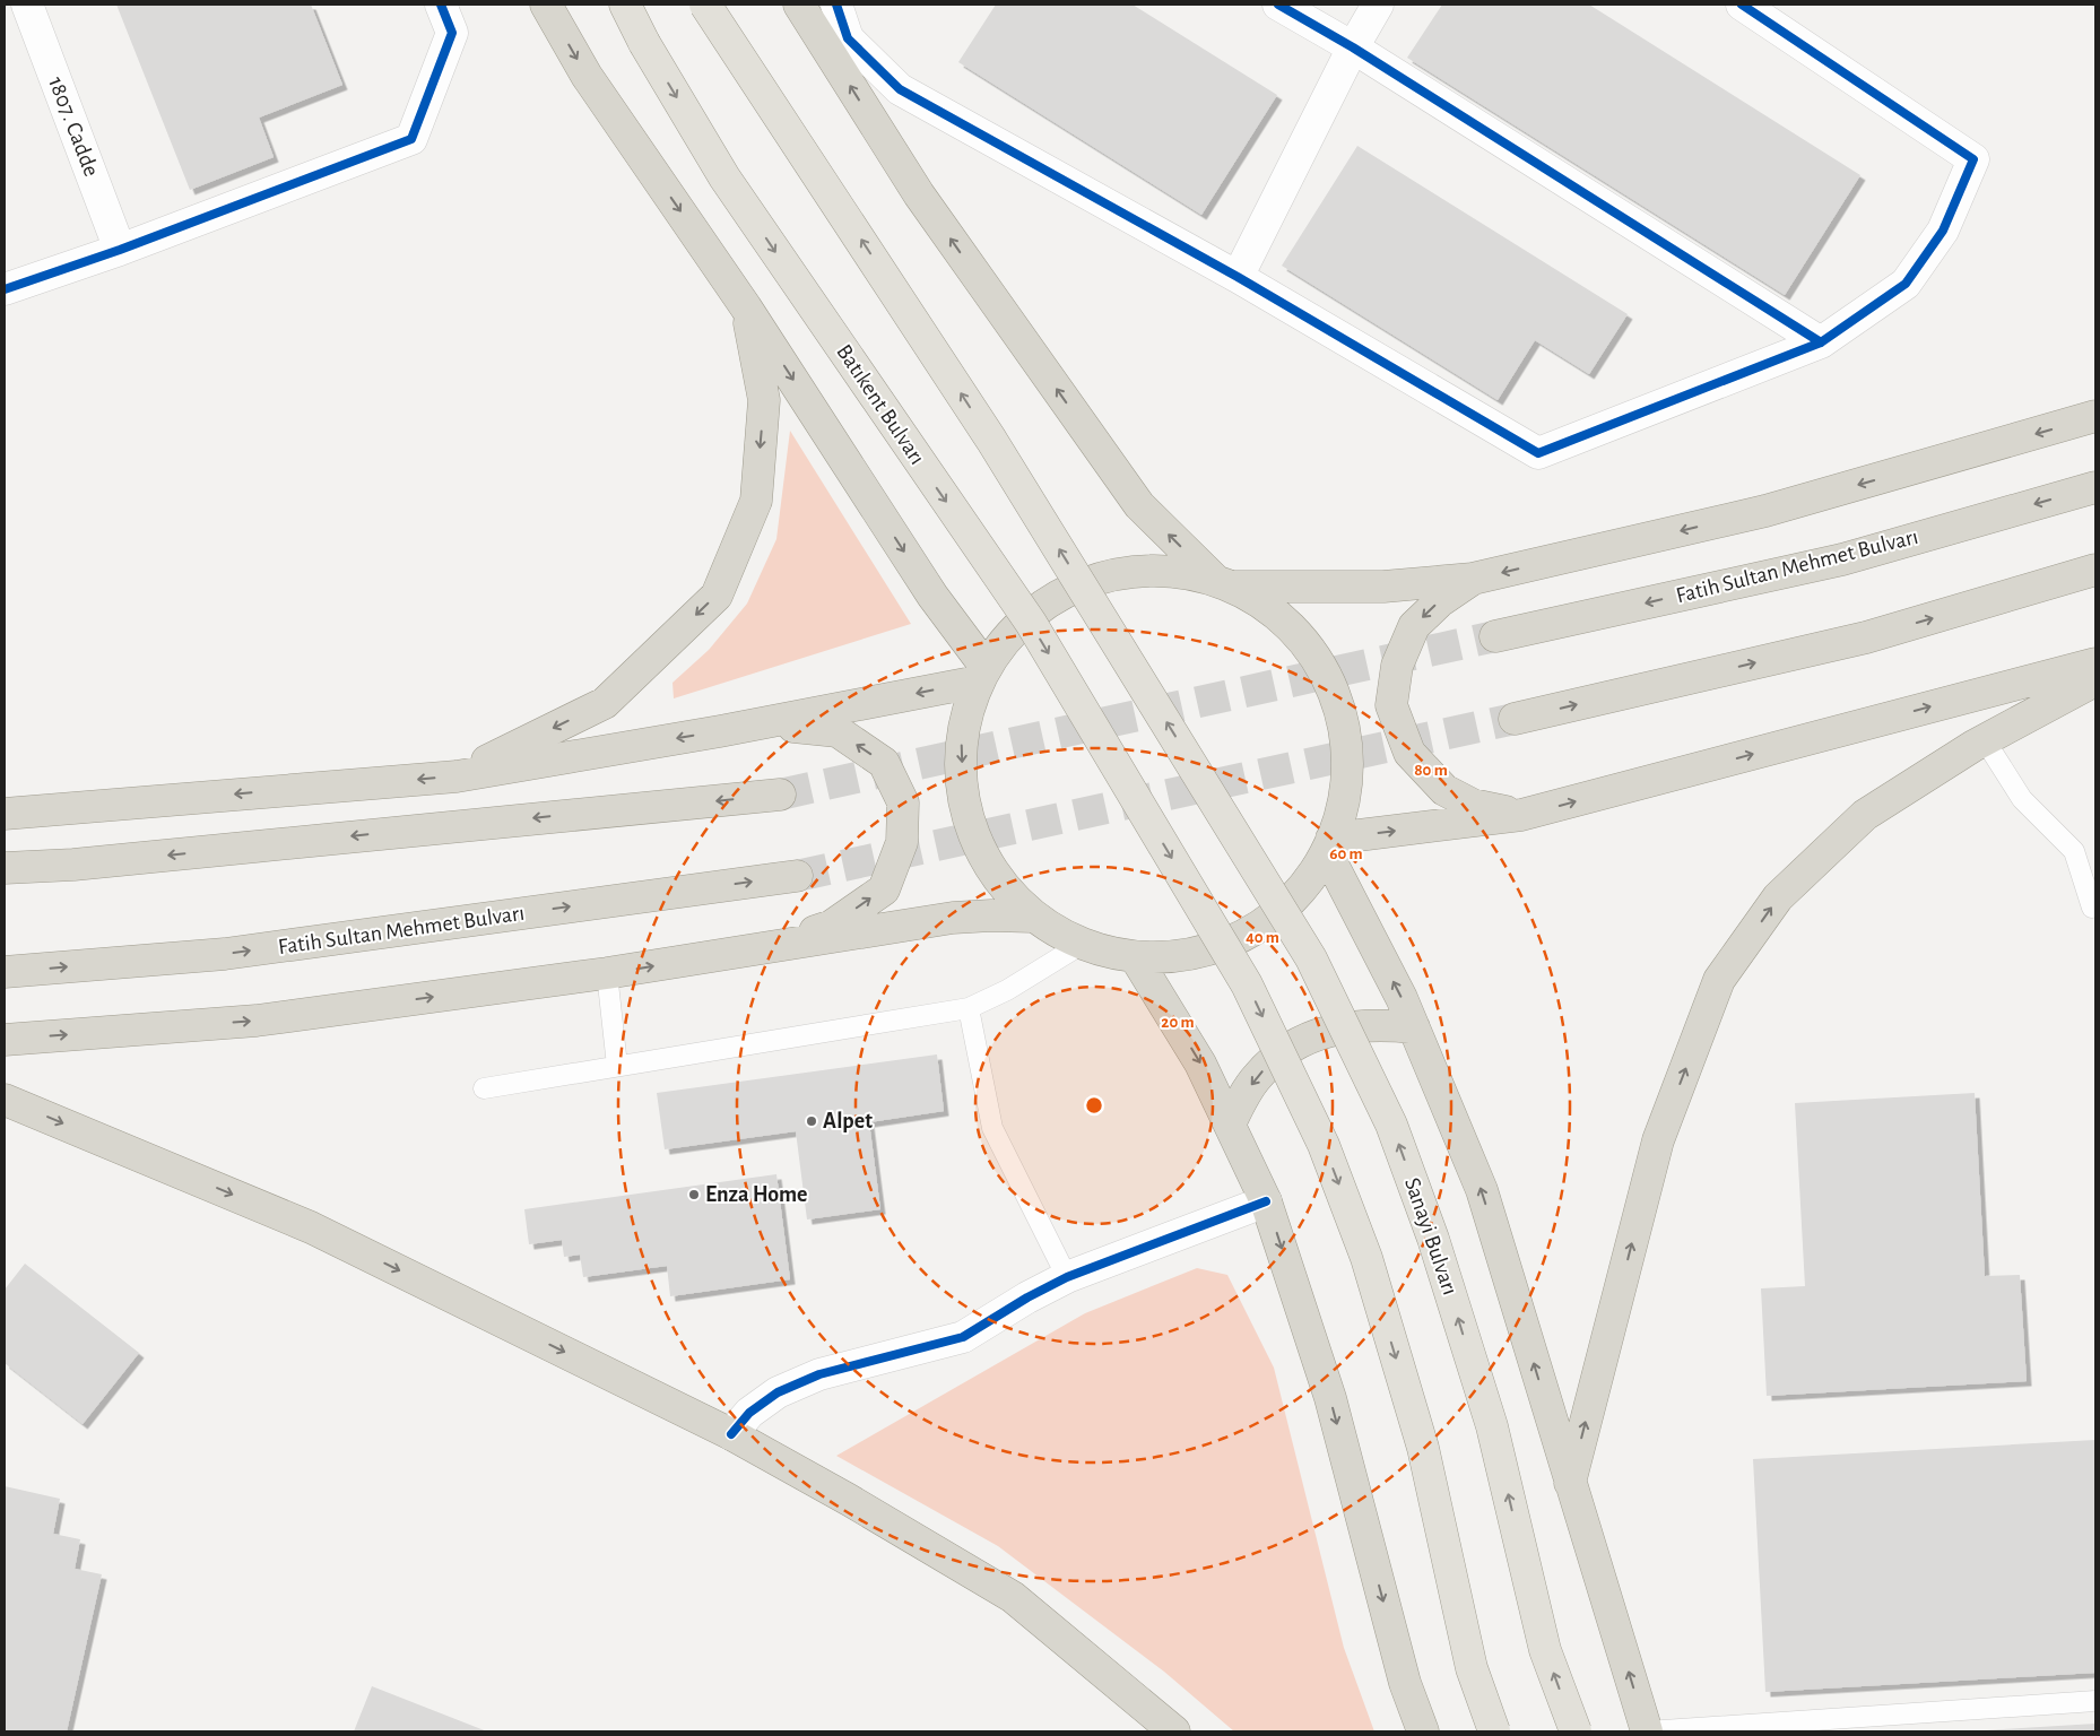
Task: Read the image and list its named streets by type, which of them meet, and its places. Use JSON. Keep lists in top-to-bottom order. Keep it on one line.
{"streets":{"highway":["Fatih Sultan Mehmet Bulvarı"],"main road":["Batıkent Bulvarı","Sanayi Bulvarı"],"street":["1807. Cadde"]},"one_way":["Batıkent Bulvarı","Sanayi Bulvarı"],"places":["Alpet","Enza Home"],"rings":["80 m","60 m","40 m","20 m"]}
